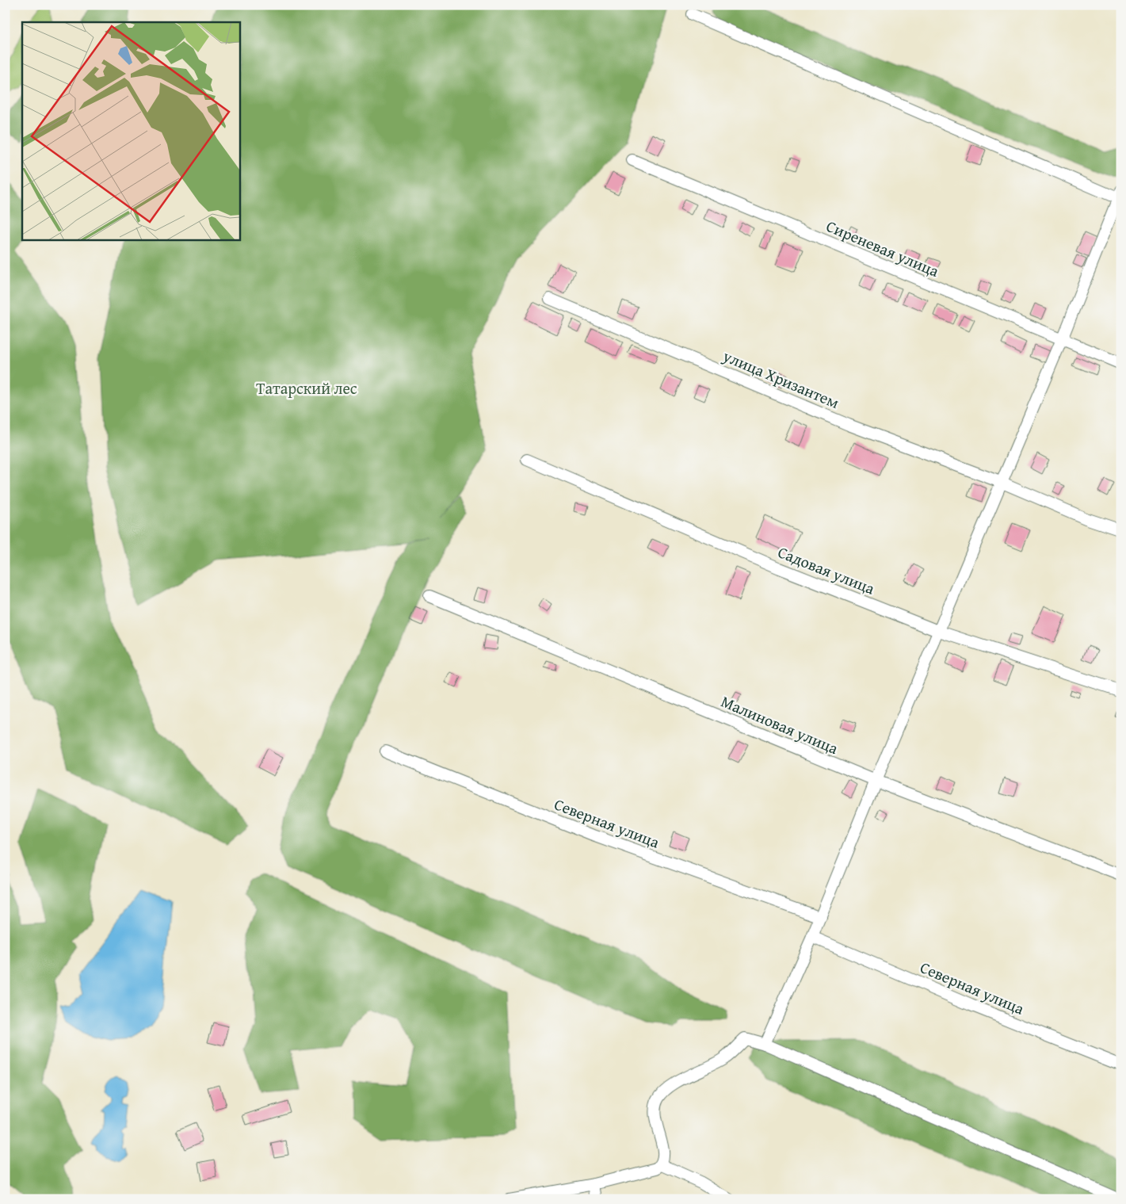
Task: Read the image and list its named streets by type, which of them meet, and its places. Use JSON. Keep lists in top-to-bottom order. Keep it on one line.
{"streets":{"street":["Сиреневая улица","улица Хризантем","Садовая улица","Малиновая улица","Северная улица"]},"parks":["Татарский лес"]}
